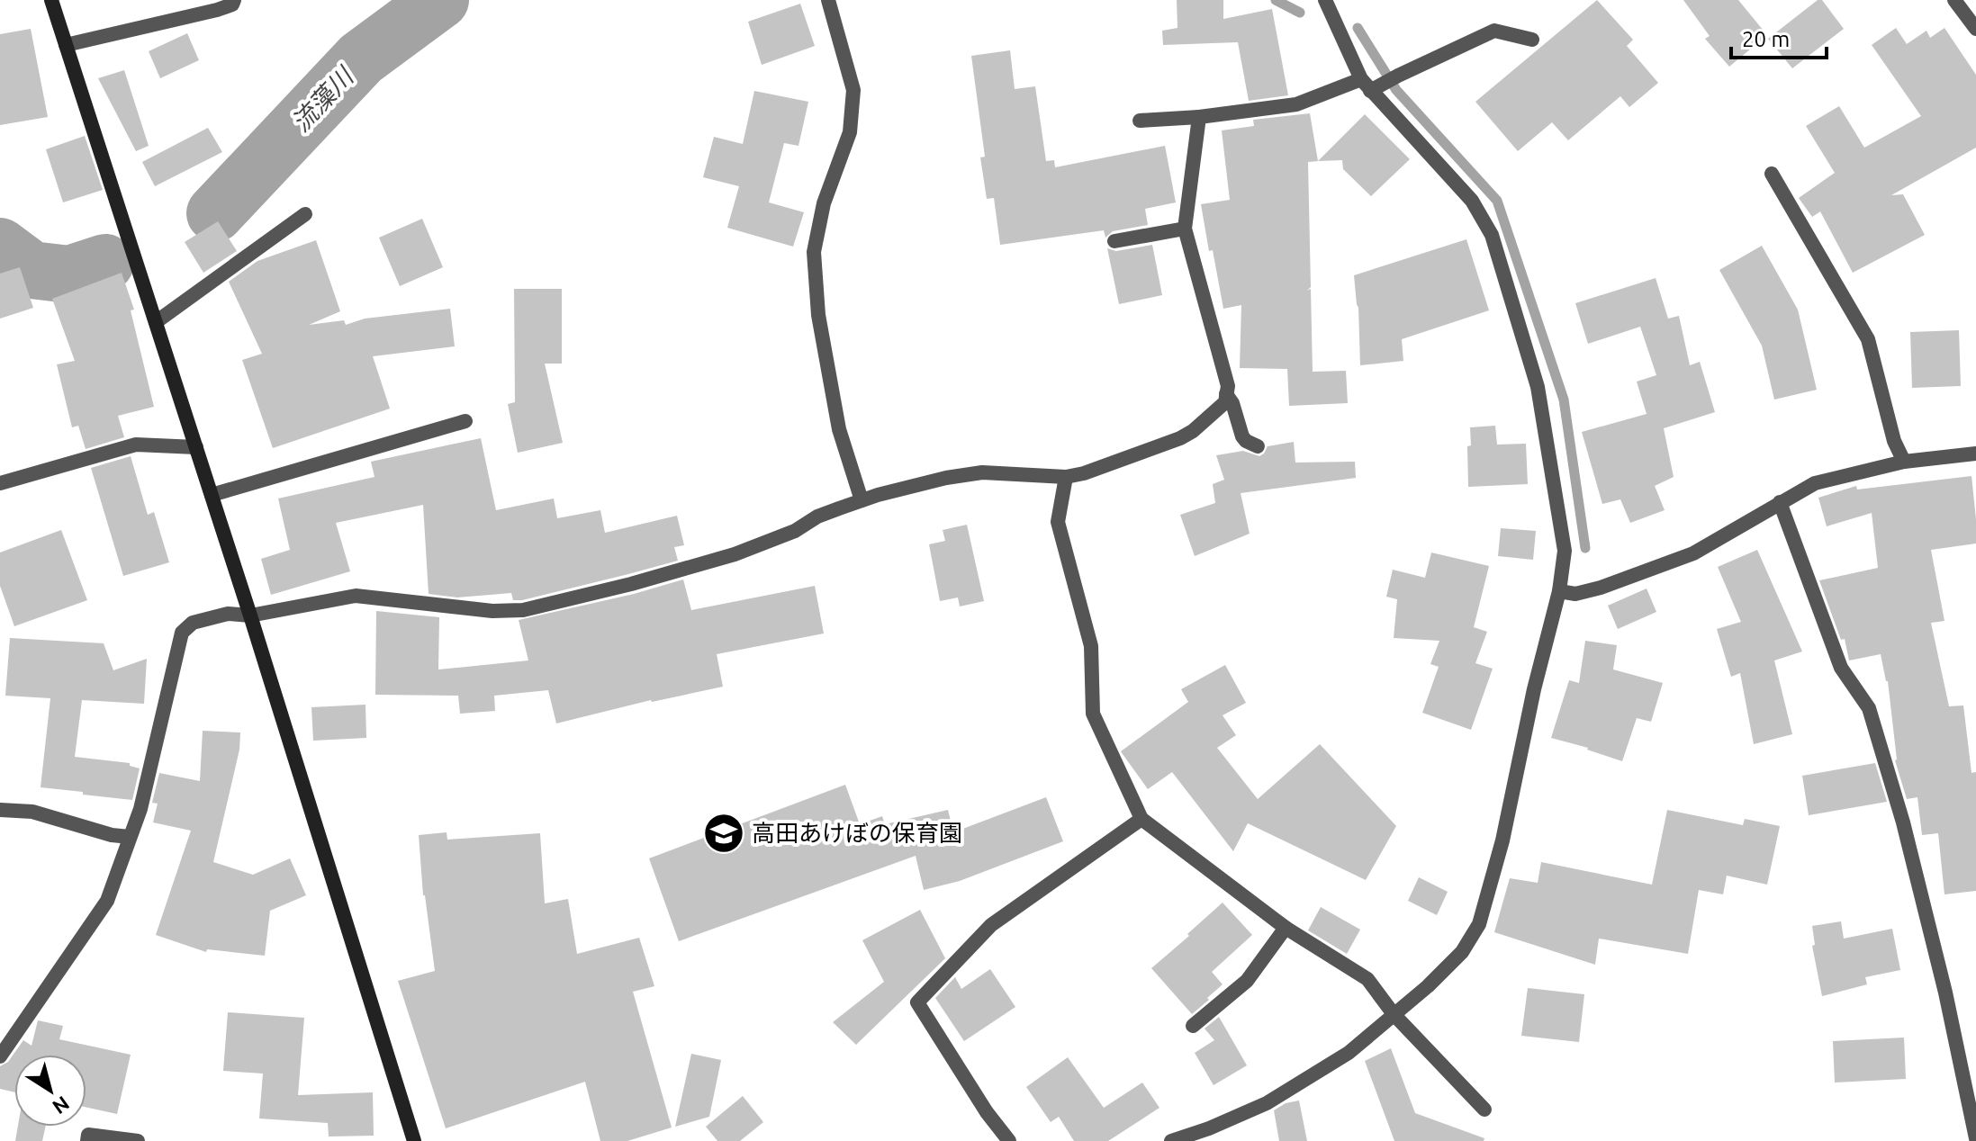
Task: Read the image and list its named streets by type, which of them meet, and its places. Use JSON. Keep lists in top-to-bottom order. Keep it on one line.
{"water":["流藻川"],"places":{"school or university":["高田あけぼの保育園"]},"scale_bar":"20 m","north":"bottom right"}
